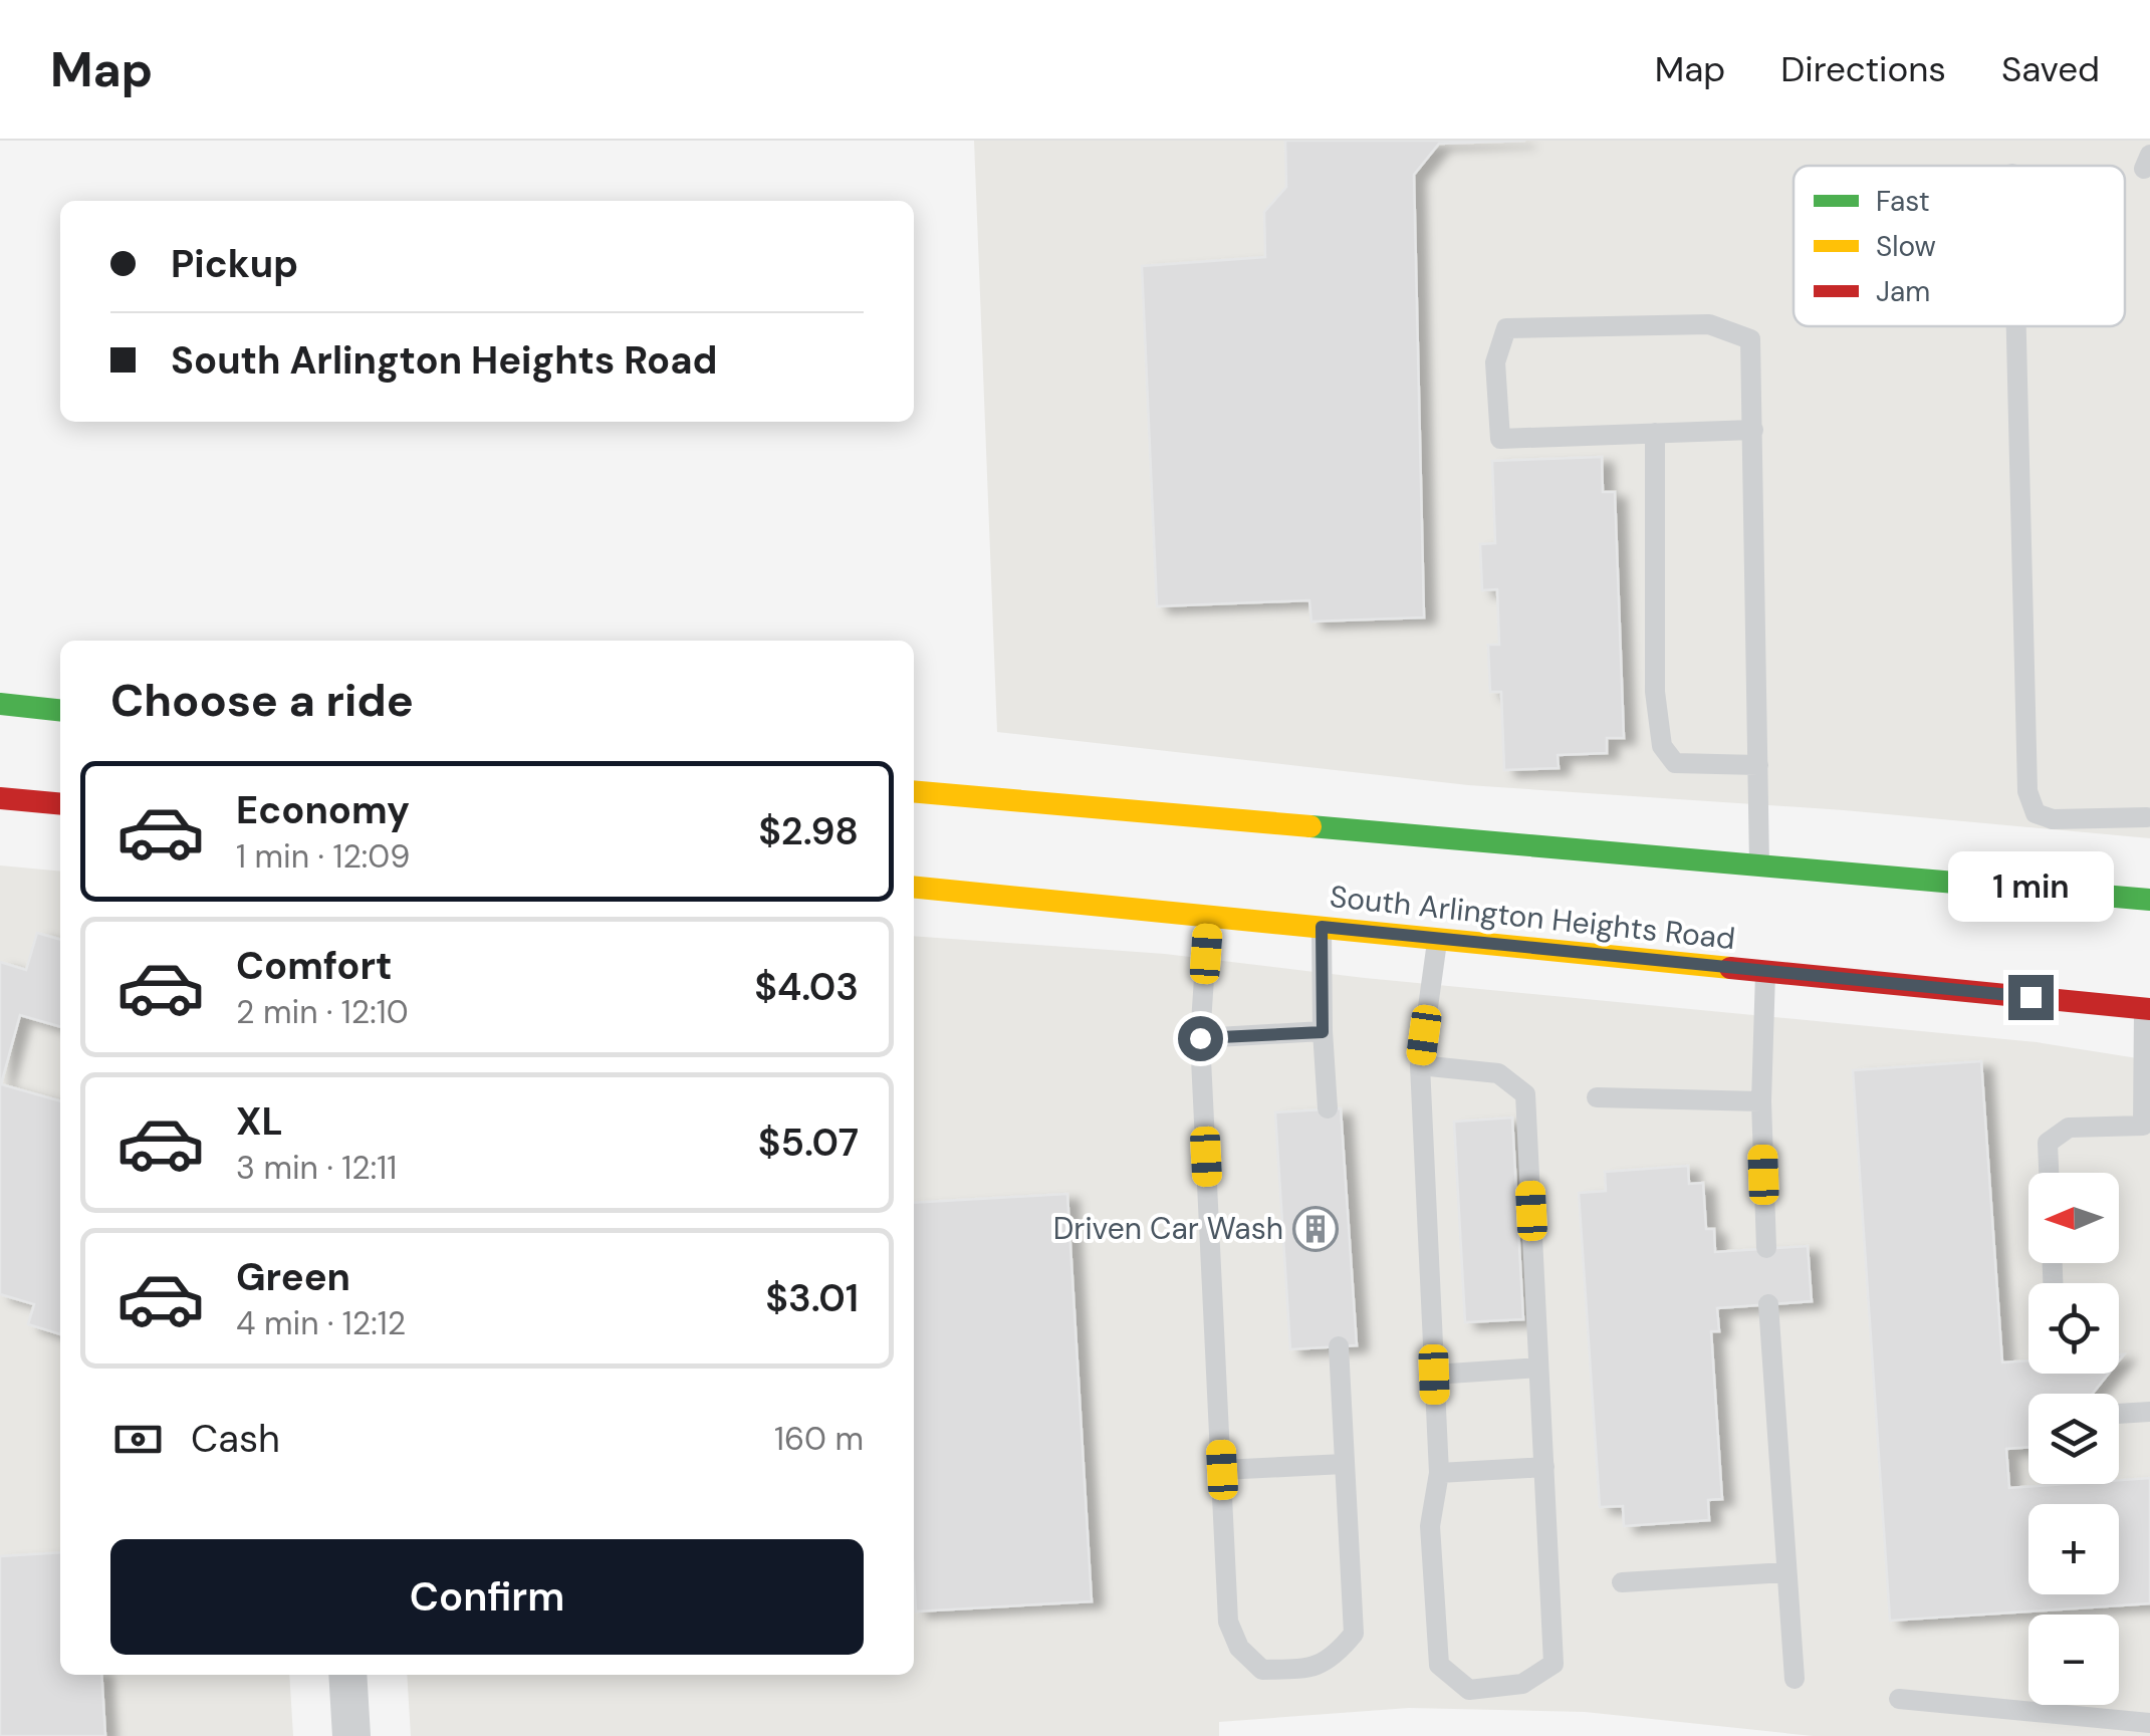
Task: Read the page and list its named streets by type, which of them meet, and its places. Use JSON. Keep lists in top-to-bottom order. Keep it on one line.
{"streets":{"main road":["South Arlington Heights Road"]},"places":{"building":["Driven Car Wash"]},"legend":["Fast","Slow","Jam"],"north":"left","page":{"header":"Map","nav":["Map","Directions","Saved"],"banner":["Pickup","South Arlington Heights Road"],"heading":"Choose a ride","list":[{"name":"Economy","note":"1 min · 12:09","value":"$2.98"},{"name":"Comfort","note":"2 min · 12:10","value":"$4.03"},{"name":"XL","note":"3 min · 12:11","value":"$5.07"},{"name":"Green","note":"4 min · 12:12","value":"$3.01"}],"bubble":"1 min","map_buttons":["+","−"],"pay":["Cash","160 m"],"buttons":"Confirm"}}
